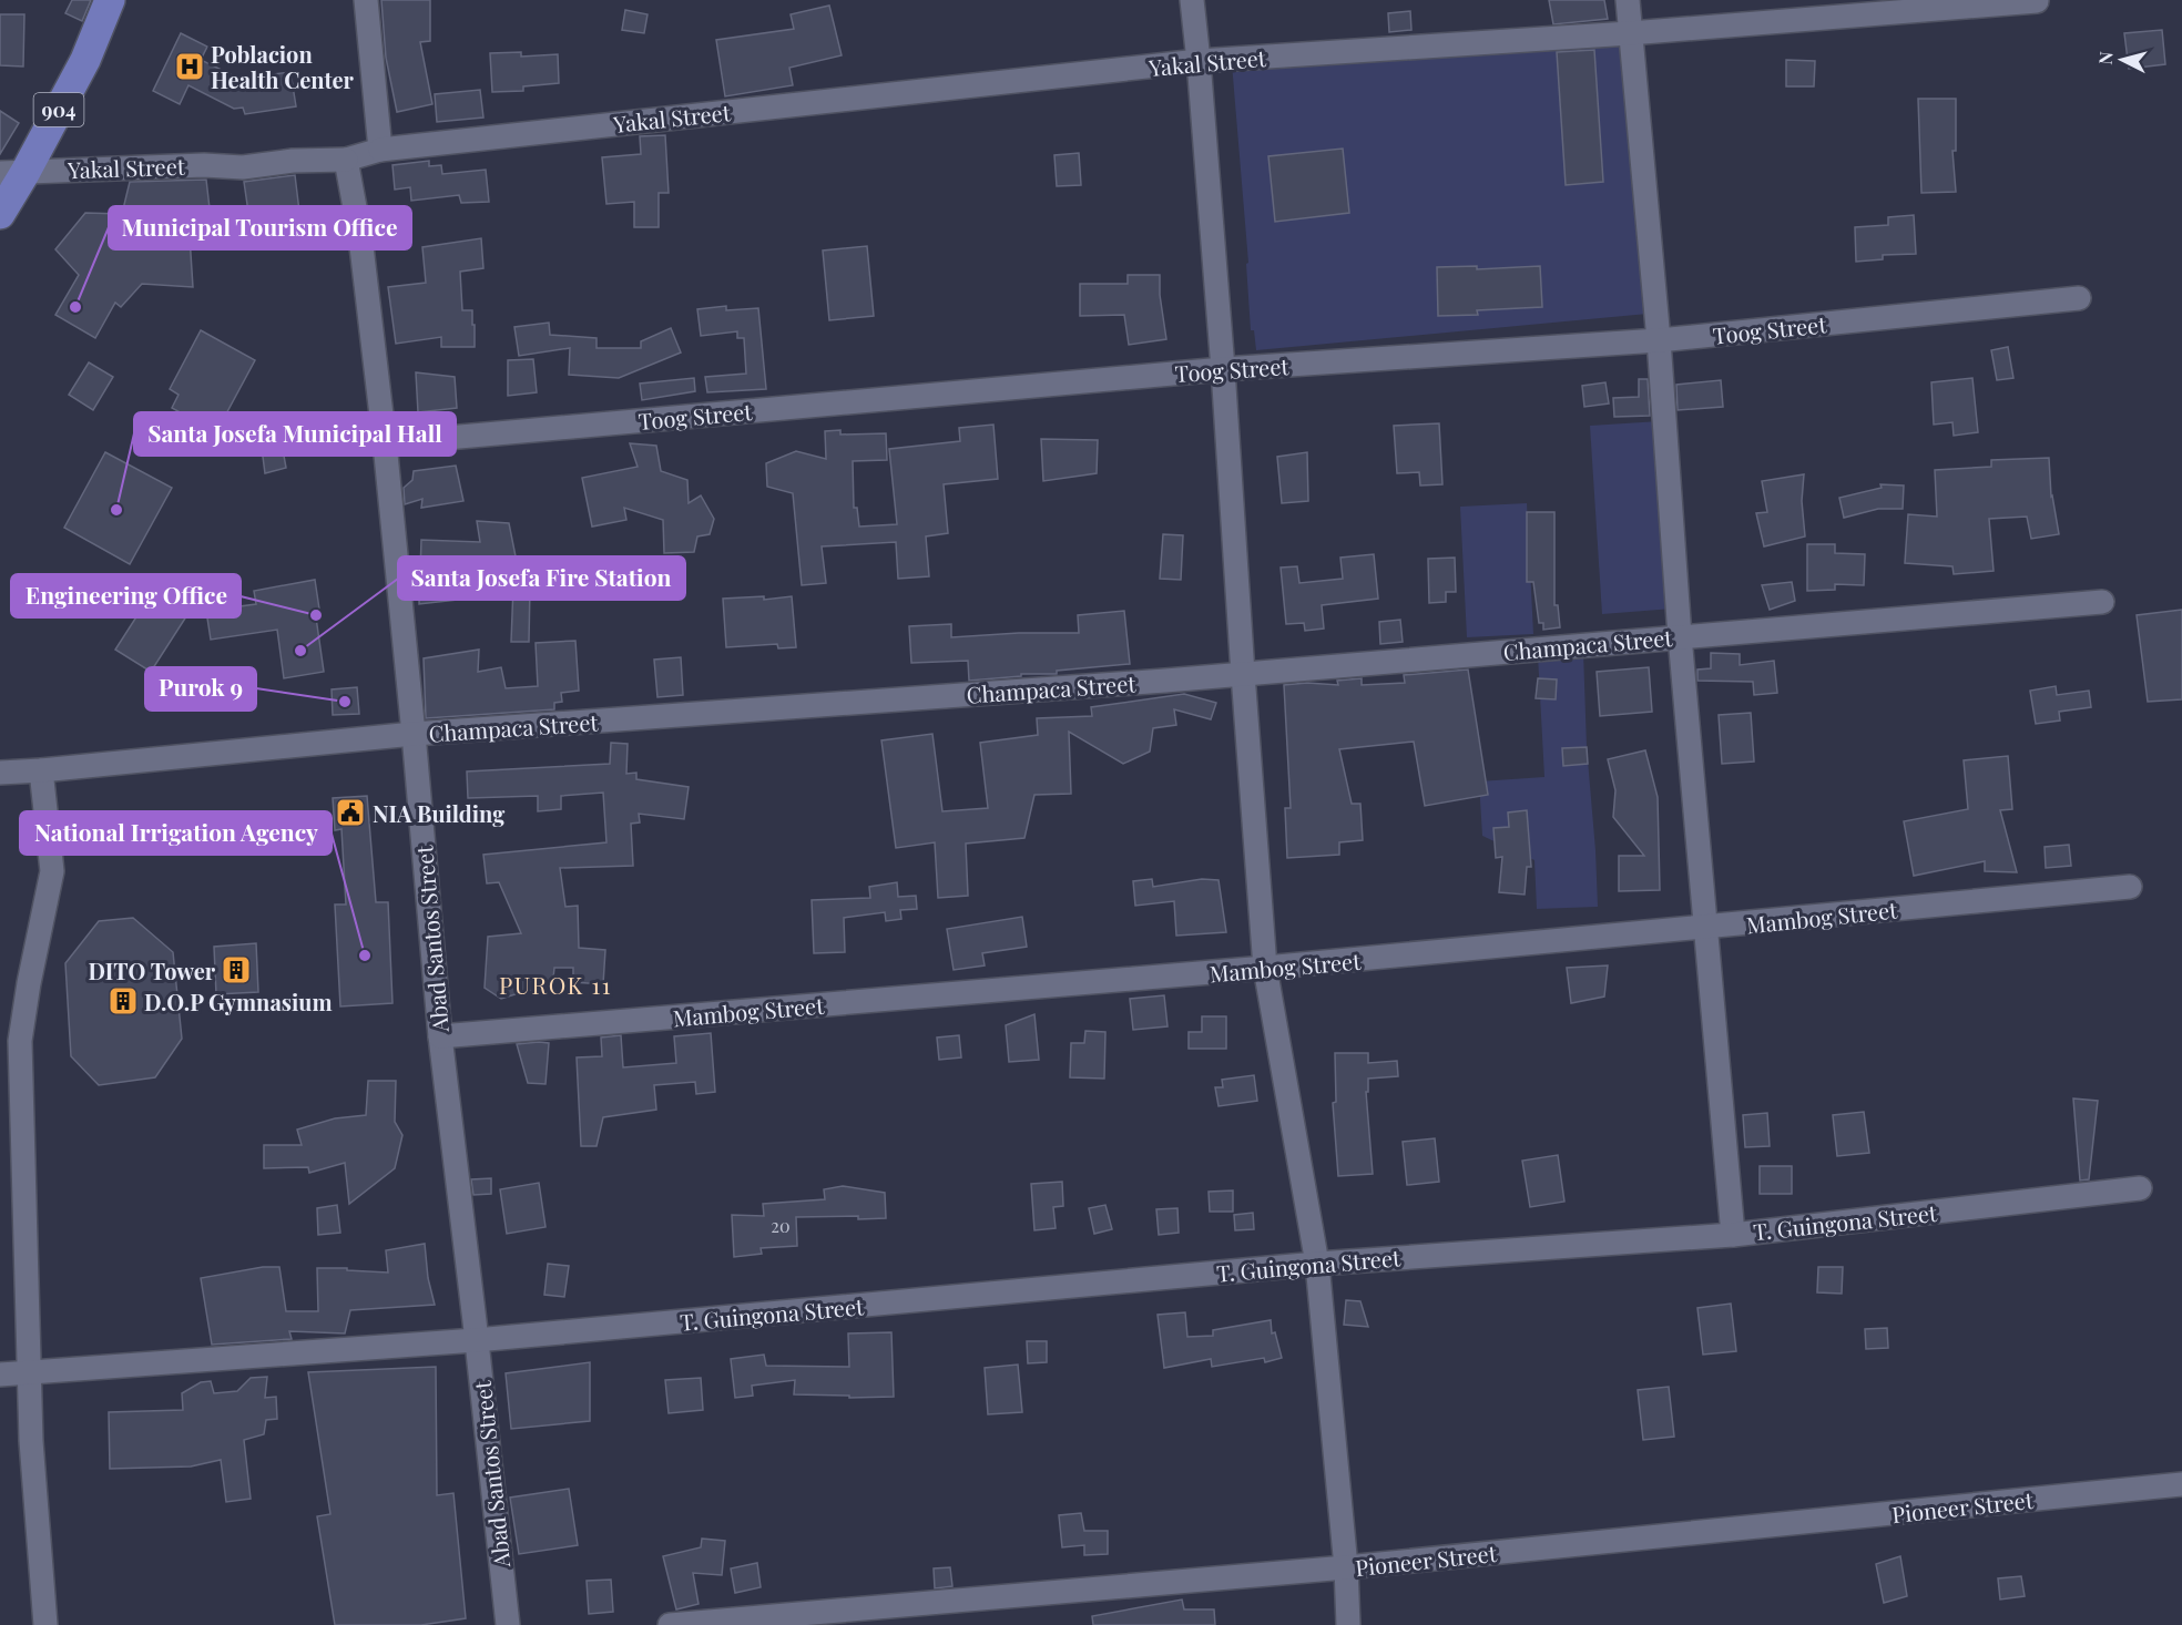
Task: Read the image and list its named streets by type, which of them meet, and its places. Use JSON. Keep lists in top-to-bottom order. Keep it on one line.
{"streets":{"main road":["904"],"street":["Yakal Street","Toog Street","Champaca Street","Mambog Street","Abad Santos Street","T. Guingona Street","Pioneer Street"]},"crossings":[["Yakal Street","904"],["Yakal Street","Abad Santos Street"],["Toog Street","Abad Santos Street"],["Champaca Street","Abad Santos Street"],["Mambog Street","Abad Santos Street"],["Abad Santos Street","T. Guingona Street"]],"districts":["PUROK 11"],"places":{"hospital":["Poblacion Health Center"],"other":["Municipal Tourism Office","Santa Josefa Municipal Hall","Engineering Office","Santa Josefa Fire Station","Purok 9","National Irrigation Agency"],"public building":["NIA Building"],"building":["DITO Tower","D.O.P Gymnasium"]},"house_numbers":["20"],"north":"left"}
